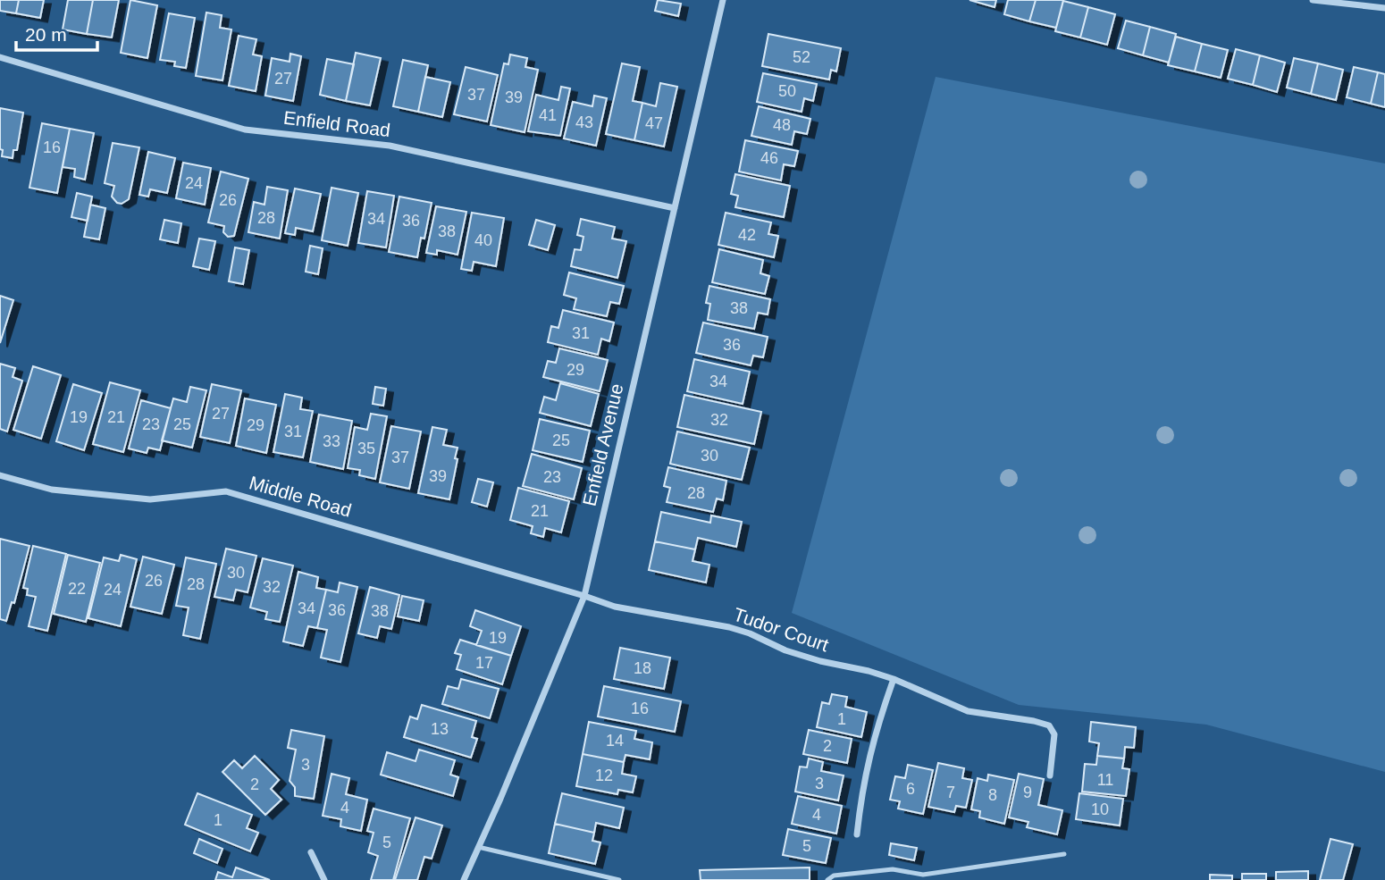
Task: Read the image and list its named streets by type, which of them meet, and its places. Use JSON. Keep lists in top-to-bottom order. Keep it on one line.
{"streets":{"street":["Enfield Road","Enfield Avenue","Middle Road","Tudor Court"]},"crossings":[["Enfield Road","Enfield Avenue"],["Enfield Avenue","Middle Road"],["Enfield Avenue","Tudor Court"],["Middle Road","Tudor Court"]],"house_numbers":["52","27","50","37","39","41","43","47","48","16","46","24","26","28","34","36","38","42","40","38","31","36","29","34","27","19","21","32","23","25","29","31","25","33","35","30","37","39","23","28","21","30","26","28","32","22","24","34","36","38","19","17","18","16","1","13","14","2","3","12","11","3","2","6","7","9","8","4","10","4","1","5","5"],"scale_bar":"20 m"}
